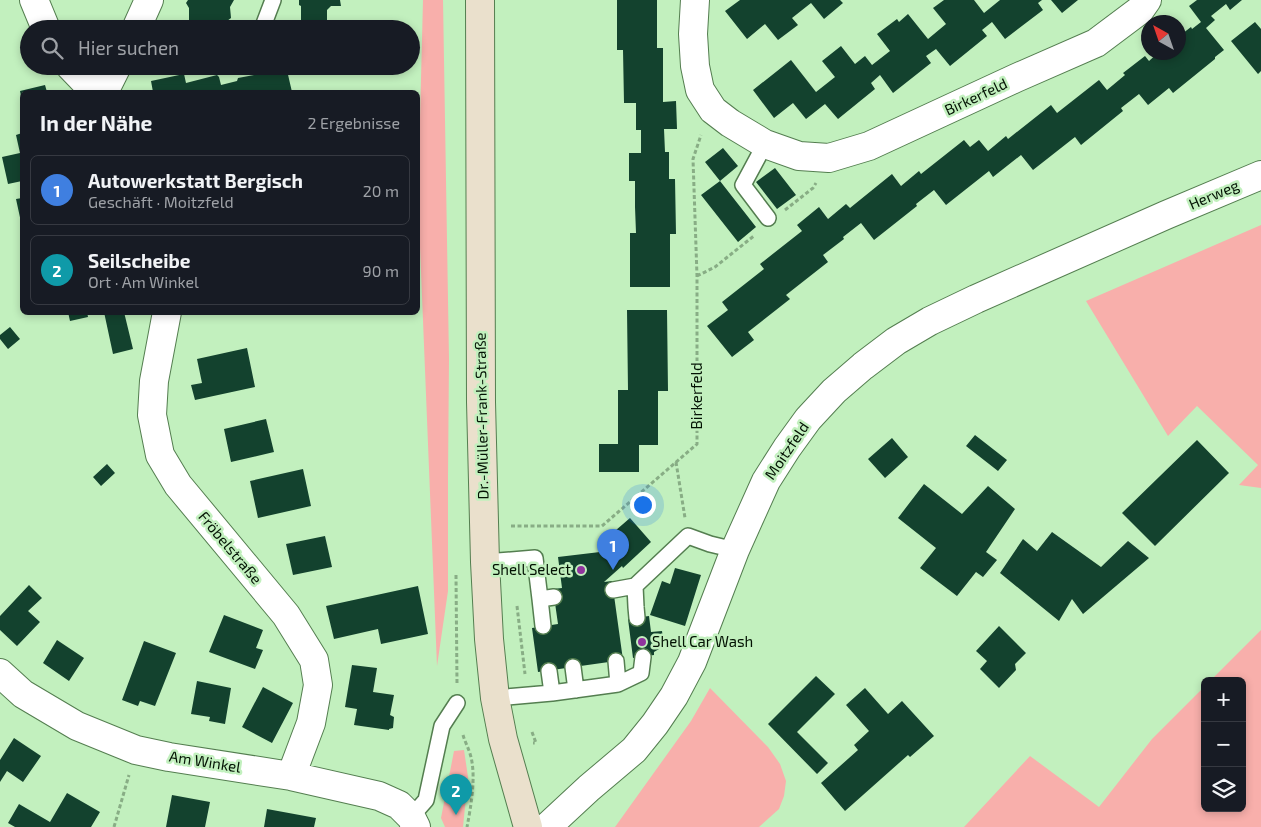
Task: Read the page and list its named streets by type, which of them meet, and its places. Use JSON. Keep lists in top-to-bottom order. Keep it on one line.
{"streets":{"main road":["Dr.-Müller-Frank-Straße"],"street":["Birkerfeld","Herweg","Moitzfeld","Fröbelstraße","Am Winkel"]},"crossings":[["Birkerfeld","Dr.-Müller-Frank-Straße"],["Herweg","Moitzfeld"],["Fröbelstraße","Am Winkel"]],"places":["Shell Select","Shell Car Wash"],"north":"top left","page":{"search":"Hier suchen","heading":["In der Nähe","2 Ergebnisse"],"list":[{"mark":"1","name":"Autowerkstatt Bergisch","note":"Geschäft · Moitzfeld","value":"20 m"},{"mark":"2","name":"Seilscheibe","note":"Ort · Am Winkel","value":"90 m"}],"pins":["1","2"],"map_buttons":["+","−"]}}
